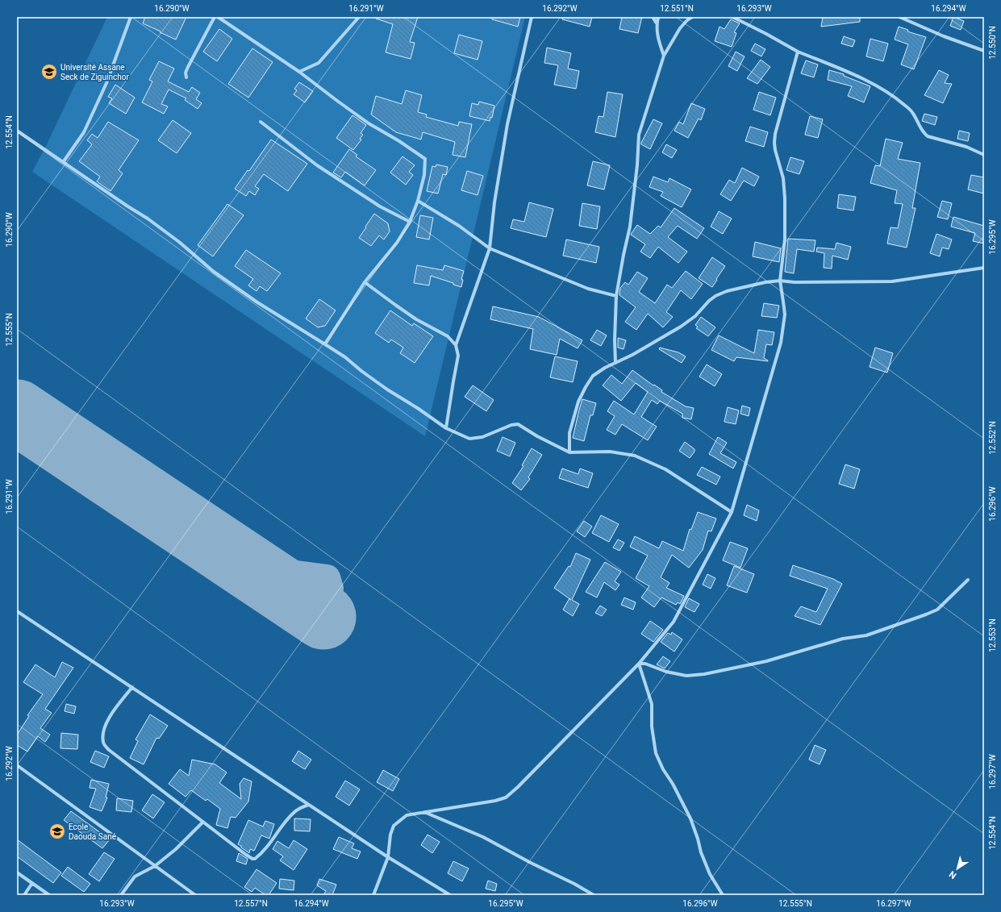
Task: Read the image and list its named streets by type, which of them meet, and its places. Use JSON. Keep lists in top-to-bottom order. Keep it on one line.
{"places":{"school or university":["Université Assane Seck de Ziguinchor","Ecole Daouda Sané"]},"north":"bottom left","coordinates":["16.290°W","16.291°W","16.292°W","12.551°N","16.293°W","16.294°W","12.550°N","12.554°N","16.295°W","12.555°N","12.552°N","16.296°W","12.553°N","16.297°W","12.557°N"]}
